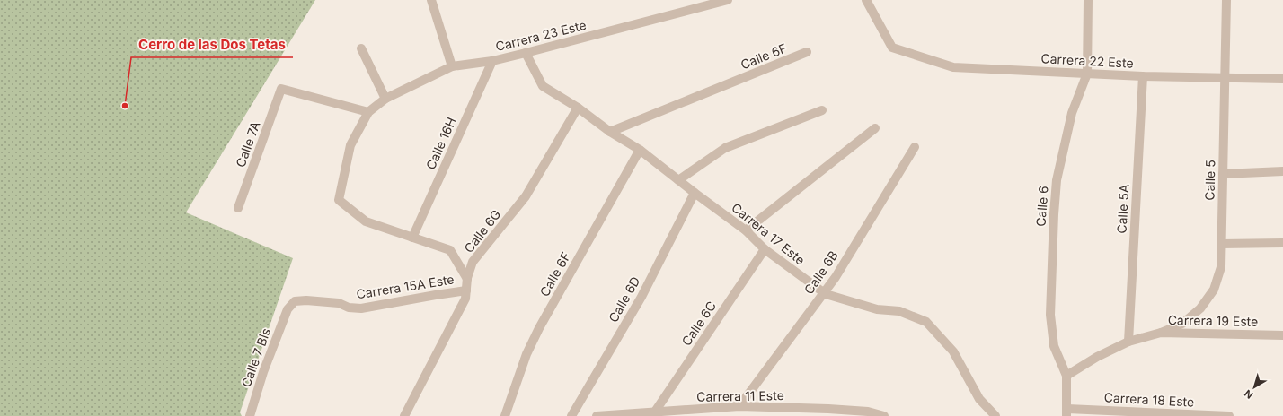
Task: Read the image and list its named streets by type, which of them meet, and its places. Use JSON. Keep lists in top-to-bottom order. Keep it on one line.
{"streets":{"street":["Carrera 23 Este","Calle 6F","Carrera 22 Este","Calle 16H","Calle 7A","Calle 5","Calle 6","Calle 5A","Calle 6G","Carrera 17 Este","Calle 6B","Carrera 15A Este","Calle 6D","Carrera 19 Este","Calle 6C","Calle 7 Bis","Carrera 11 Este","Carrera 18 Este"]},"crossings":[["Carrera 23 Este","Calle 16H"],["Carrera 23 Este","Calle 7A"],["Carrera 23 Este","Carrera 17 Este"],["Calle 6F","Carrera 17 Este"],["Carrera 22 Este","Calle 5"],["Carrera 22 Este","Calle 6"],["Carrera 22 Este","Calle 5A"],["Calle 5","Carrera 19 Este"],["Calle 6","Carrera 19 Este"],["Calle 6","Carrera 18 Este"],["Calle 5A","Carrera 19 Este"],["Calle 6G","Carrera 17 Este"],["Calle 6G","Carrera 15A Este"],["Carrera 17 Este","Calle 6B"],["Carrera 17 Este","Calle 6D"],["Carrera 17 Este","Calle 6C"],["Calle 6B","Carrera 11 Este"],["Carrera 15A Este","Calle 7 Bis"],["Calle 6C","Carrera 11 Este"]],"places":["Cerro de las Dos Tetas"],"north":"bottom left"}
